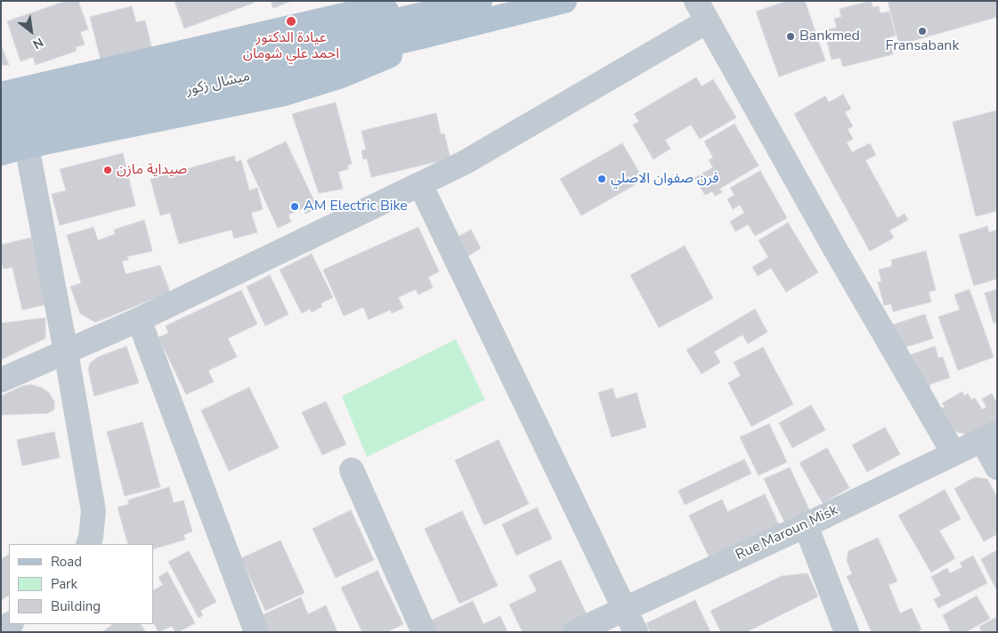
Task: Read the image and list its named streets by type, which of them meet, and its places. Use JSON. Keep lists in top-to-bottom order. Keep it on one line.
{"streets":{"main road":["ميشال زكور"],"street":["Rue Maroun Misk"]},"places":["عيادة الدكتور احمد علي شومان","Fransabank","Bankmed","صيداية مازن","فرن صفوان الاصلي","AM Electric Bike"],"legend":["Road","Park","Building"],"north":"bottom right"}
